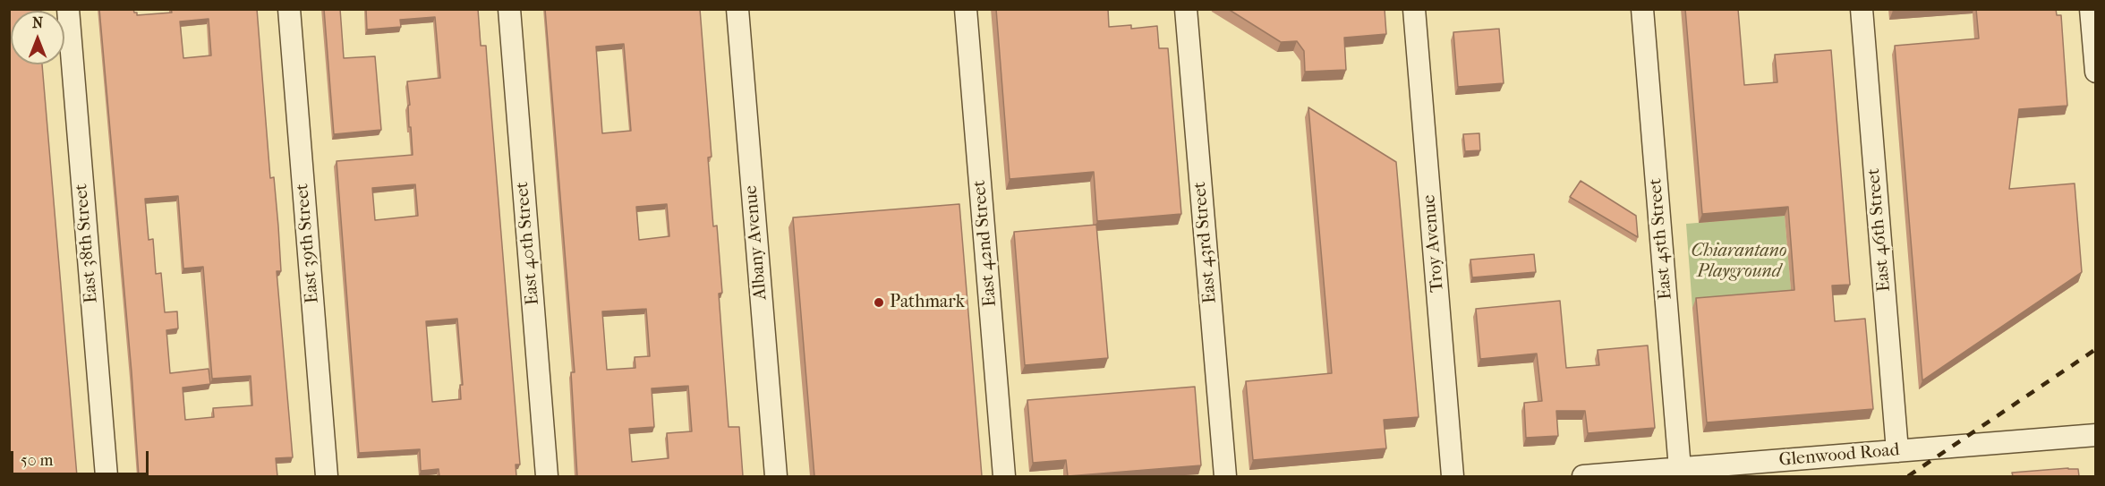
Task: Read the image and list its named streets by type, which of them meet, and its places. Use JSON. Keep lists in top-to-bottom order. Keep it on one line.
{"streets":{"street":["East 46th Street","East 45th Street","Albany Avenue","East 43rd Street","East 38th Street","East 39th Street","East 40th Street","East 42nd Street","Troy Avenue","Glenwood Road"]},"crossings":[["East 46th Street","Glenwood Road"],["East 45th Street","Glenwood Road"]],"parks":["Chiarantano Playground"],"places":["Pathmark"],"scale_bar":"50 m","north":"top"}
